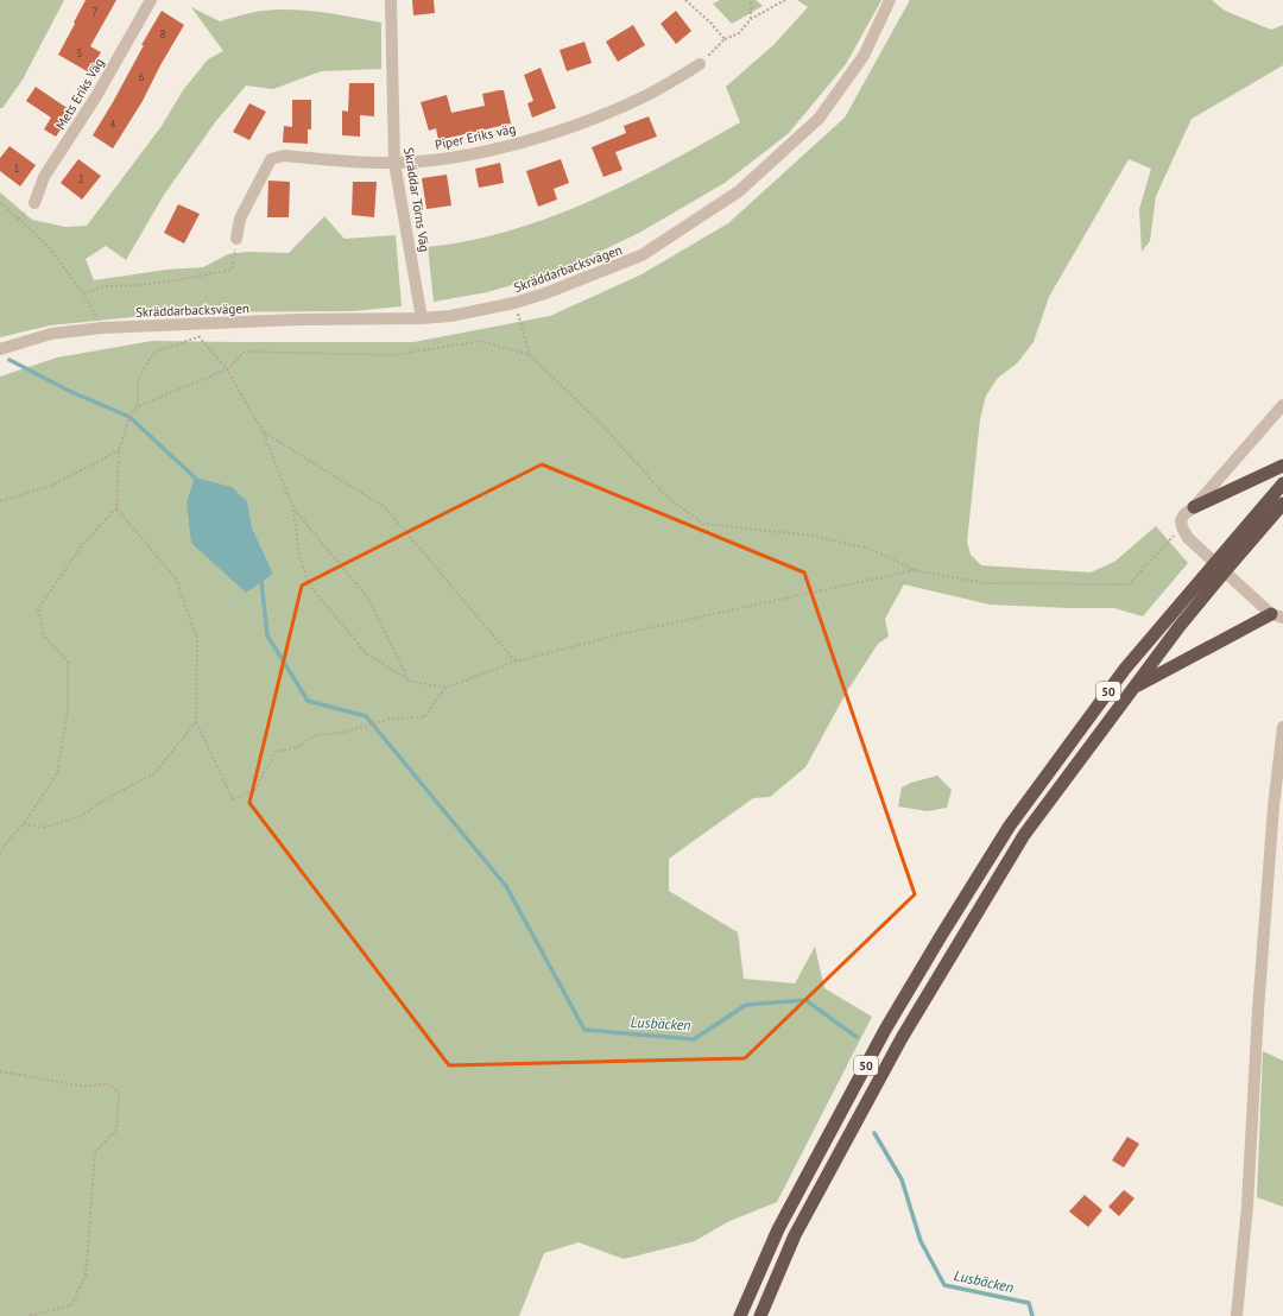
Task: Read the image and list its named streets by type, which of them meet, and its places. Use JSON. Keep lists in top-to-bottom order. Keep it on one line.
{"streets":{"highway":["50"],"street":["Mets Eriks Väg","Piper Eriks väg","Skräddar Törns Väg","Skräddarbacksvägen"]},"crossings":[["Piper Eriks väg","Skräddar Törns Väg"],["Skräddar Törns Väg","Skräddarbacksvägen"]],"water":["Lusbäcken"],"house_numbers":["7","8","5","6","4","1","2"]}
